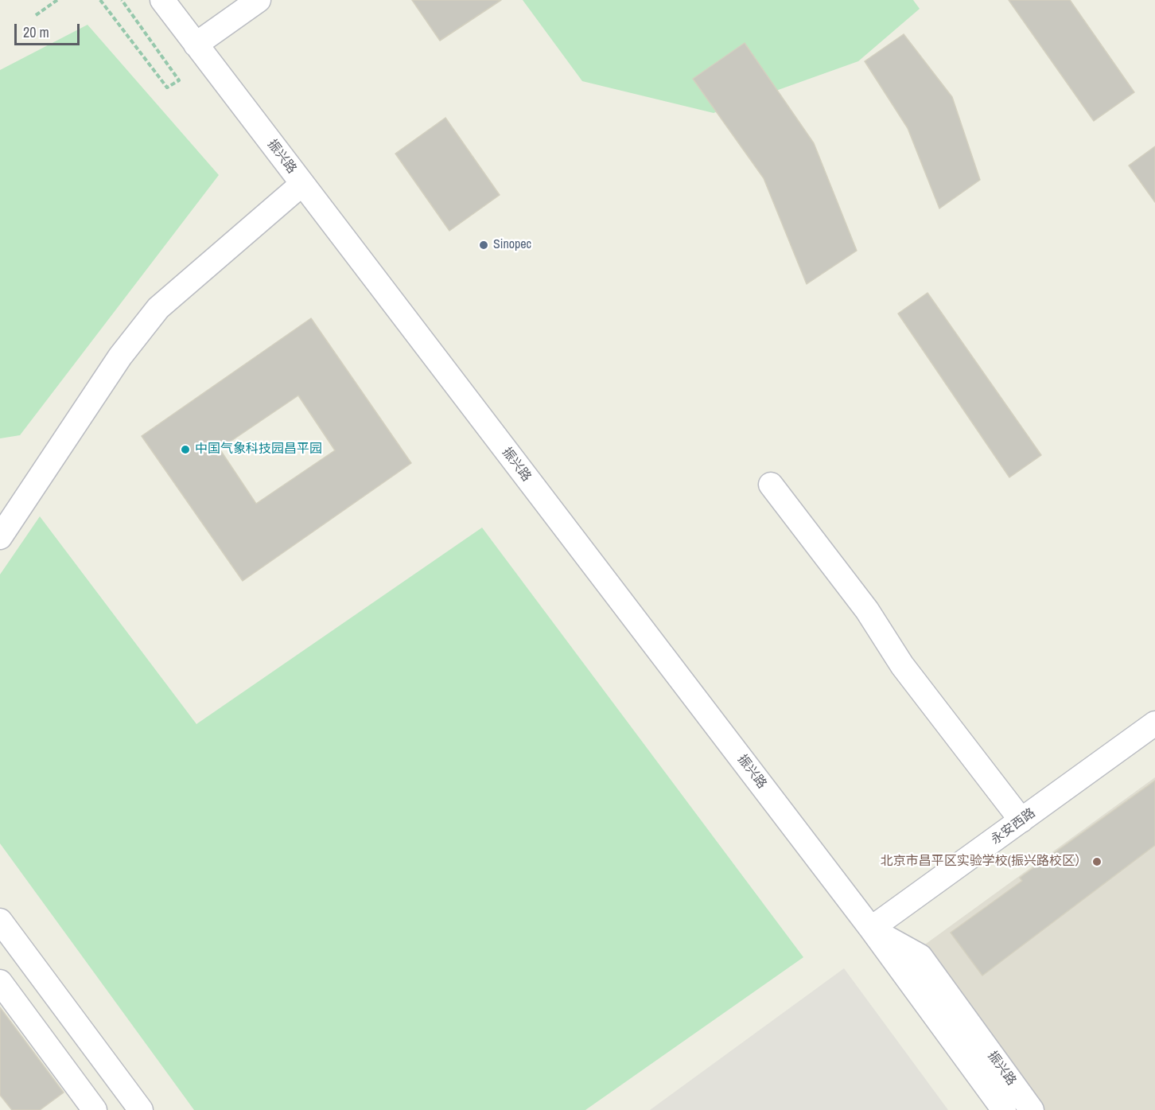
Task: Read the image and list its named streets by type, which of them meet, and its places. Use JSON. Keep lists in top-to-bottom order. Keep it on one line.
{"streets":{"street":["振兴路","永安西路"]},"crossings":[["振兴路","永安西路"]],"places":["Sinopec","中国气象科技园昌平园","北京市昌平区实验学校(振兴路校区）"],"scale_bar":"20 m"}
